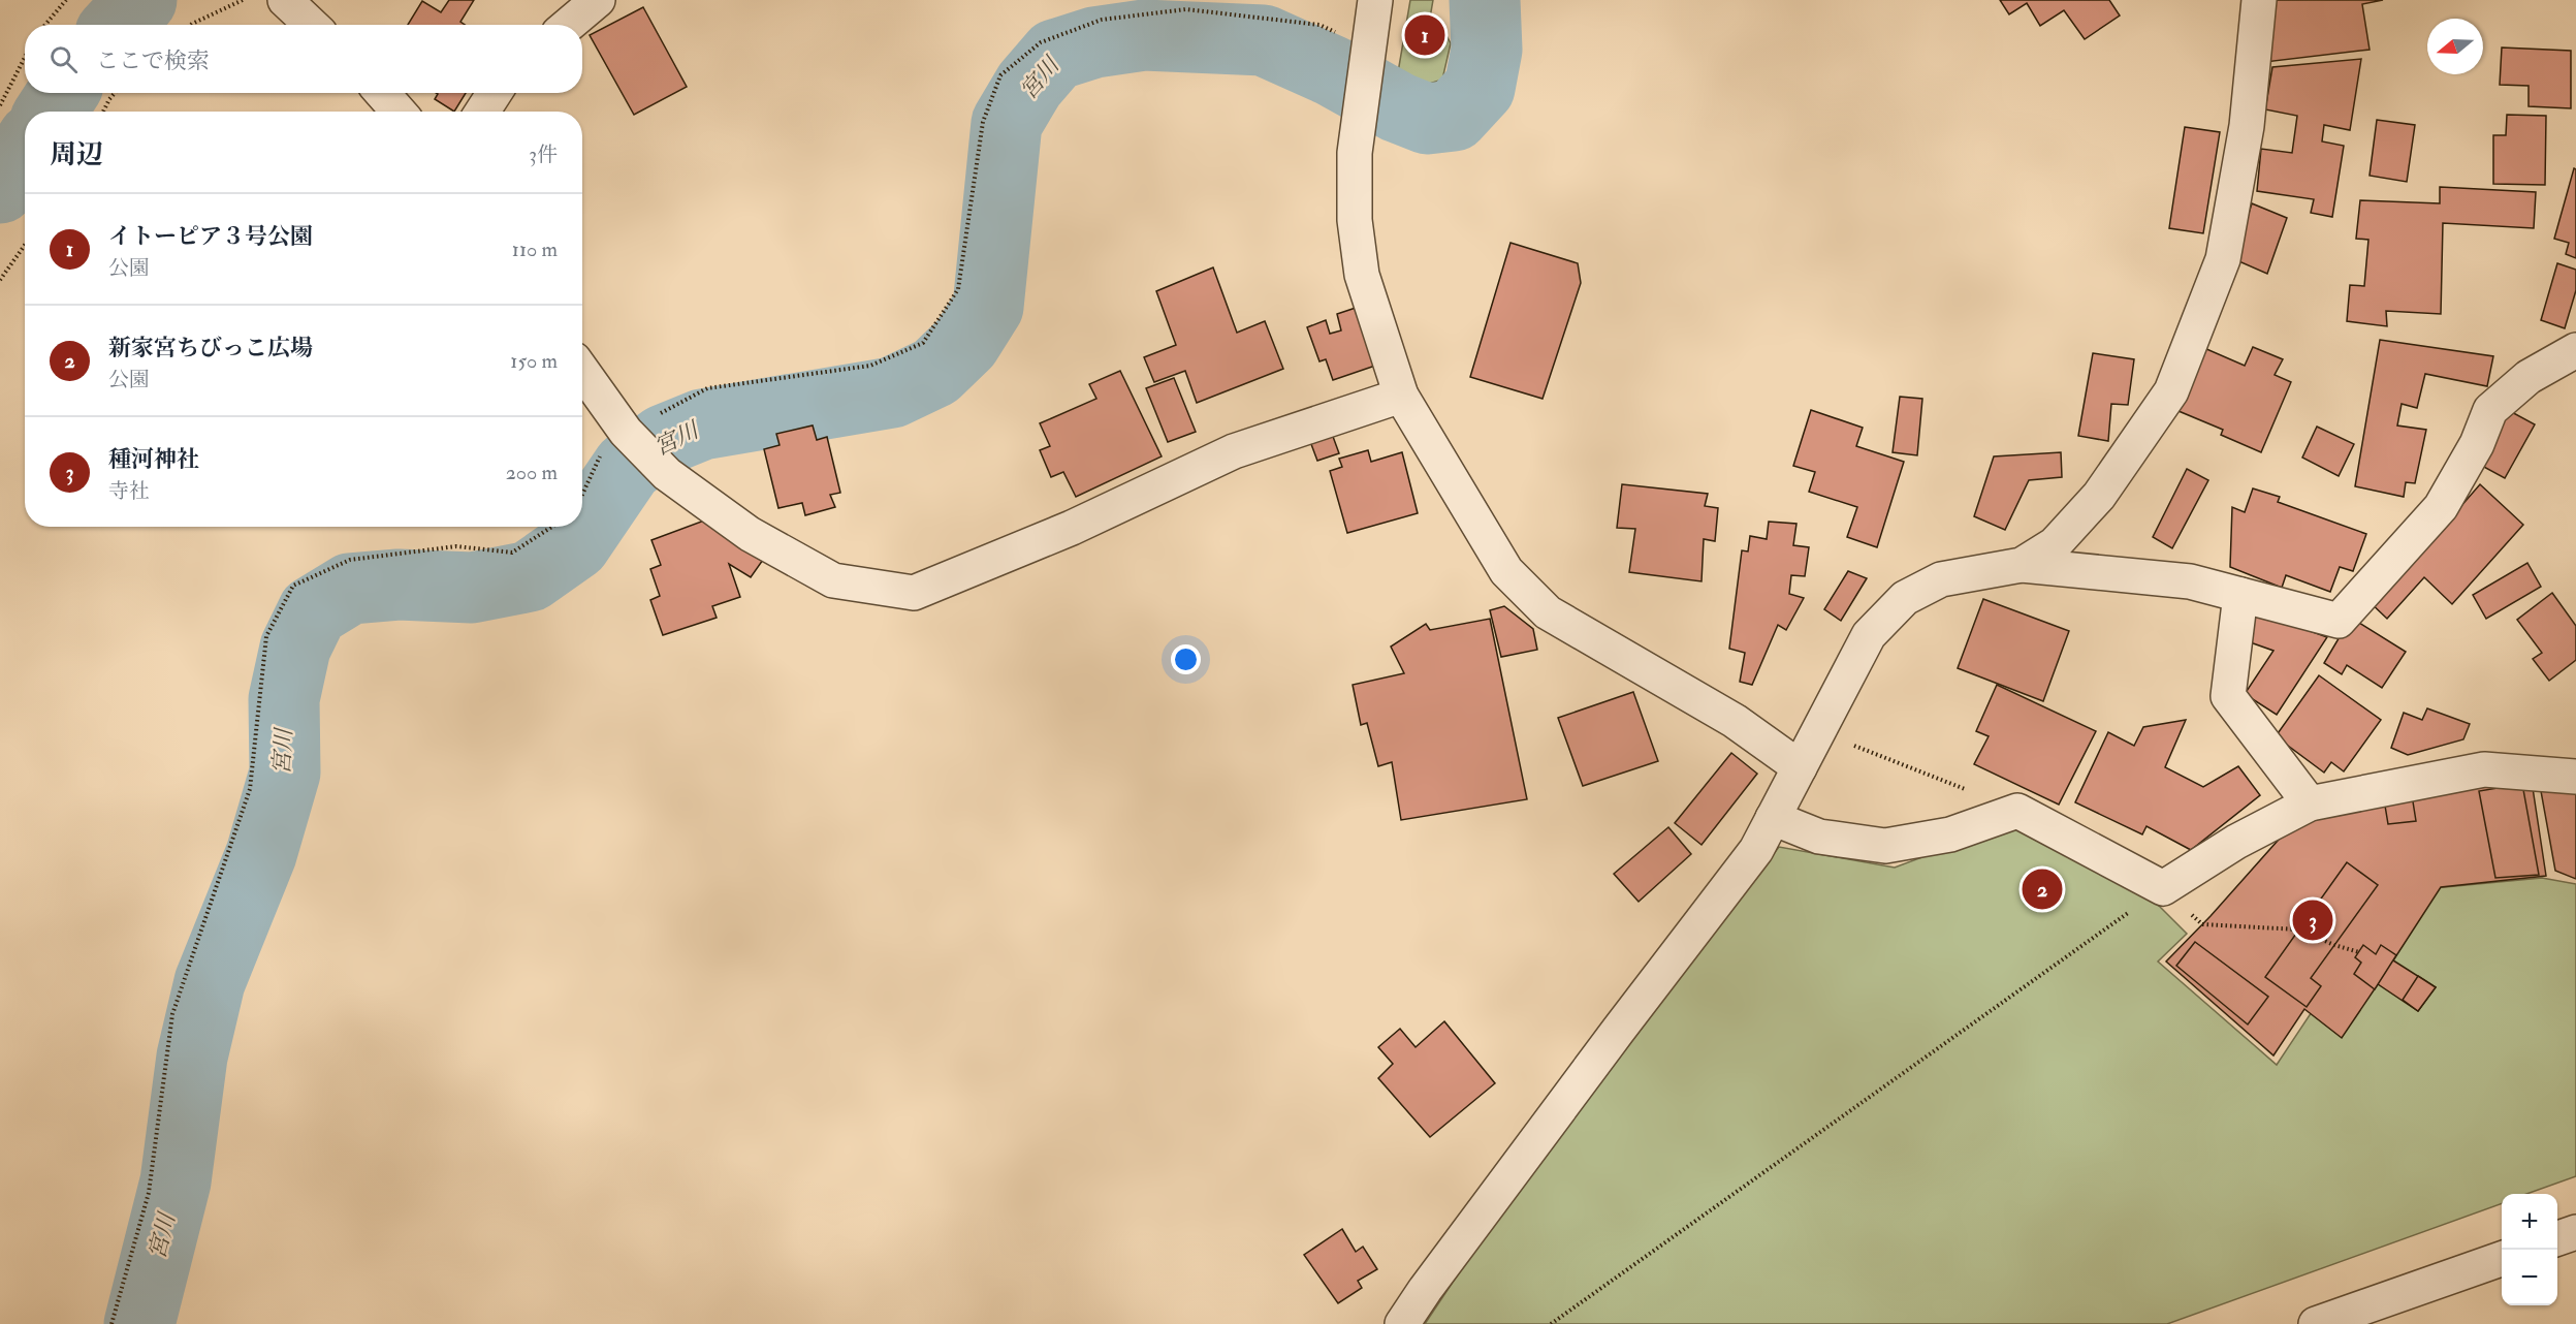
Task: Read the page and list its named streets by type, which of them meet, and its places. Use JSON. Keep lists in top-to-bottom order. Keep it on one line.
{"water":["宮川"],"north":"left","page":{"pins":["1","2","3"],"search":"ここで検索","heading":["周辺","3件"],"list":[{"mark":"1","name":"イトーピア３号公園","note":"公園","value":"110 m"},{"mark":"2","name":"新家宮ちびっこ広場","note":"公園","value":"150 m"},{"mark":"3","name":"種河神社","note":"寺社","value":"200 m"}],"map_buttons":["+","−"]}}
